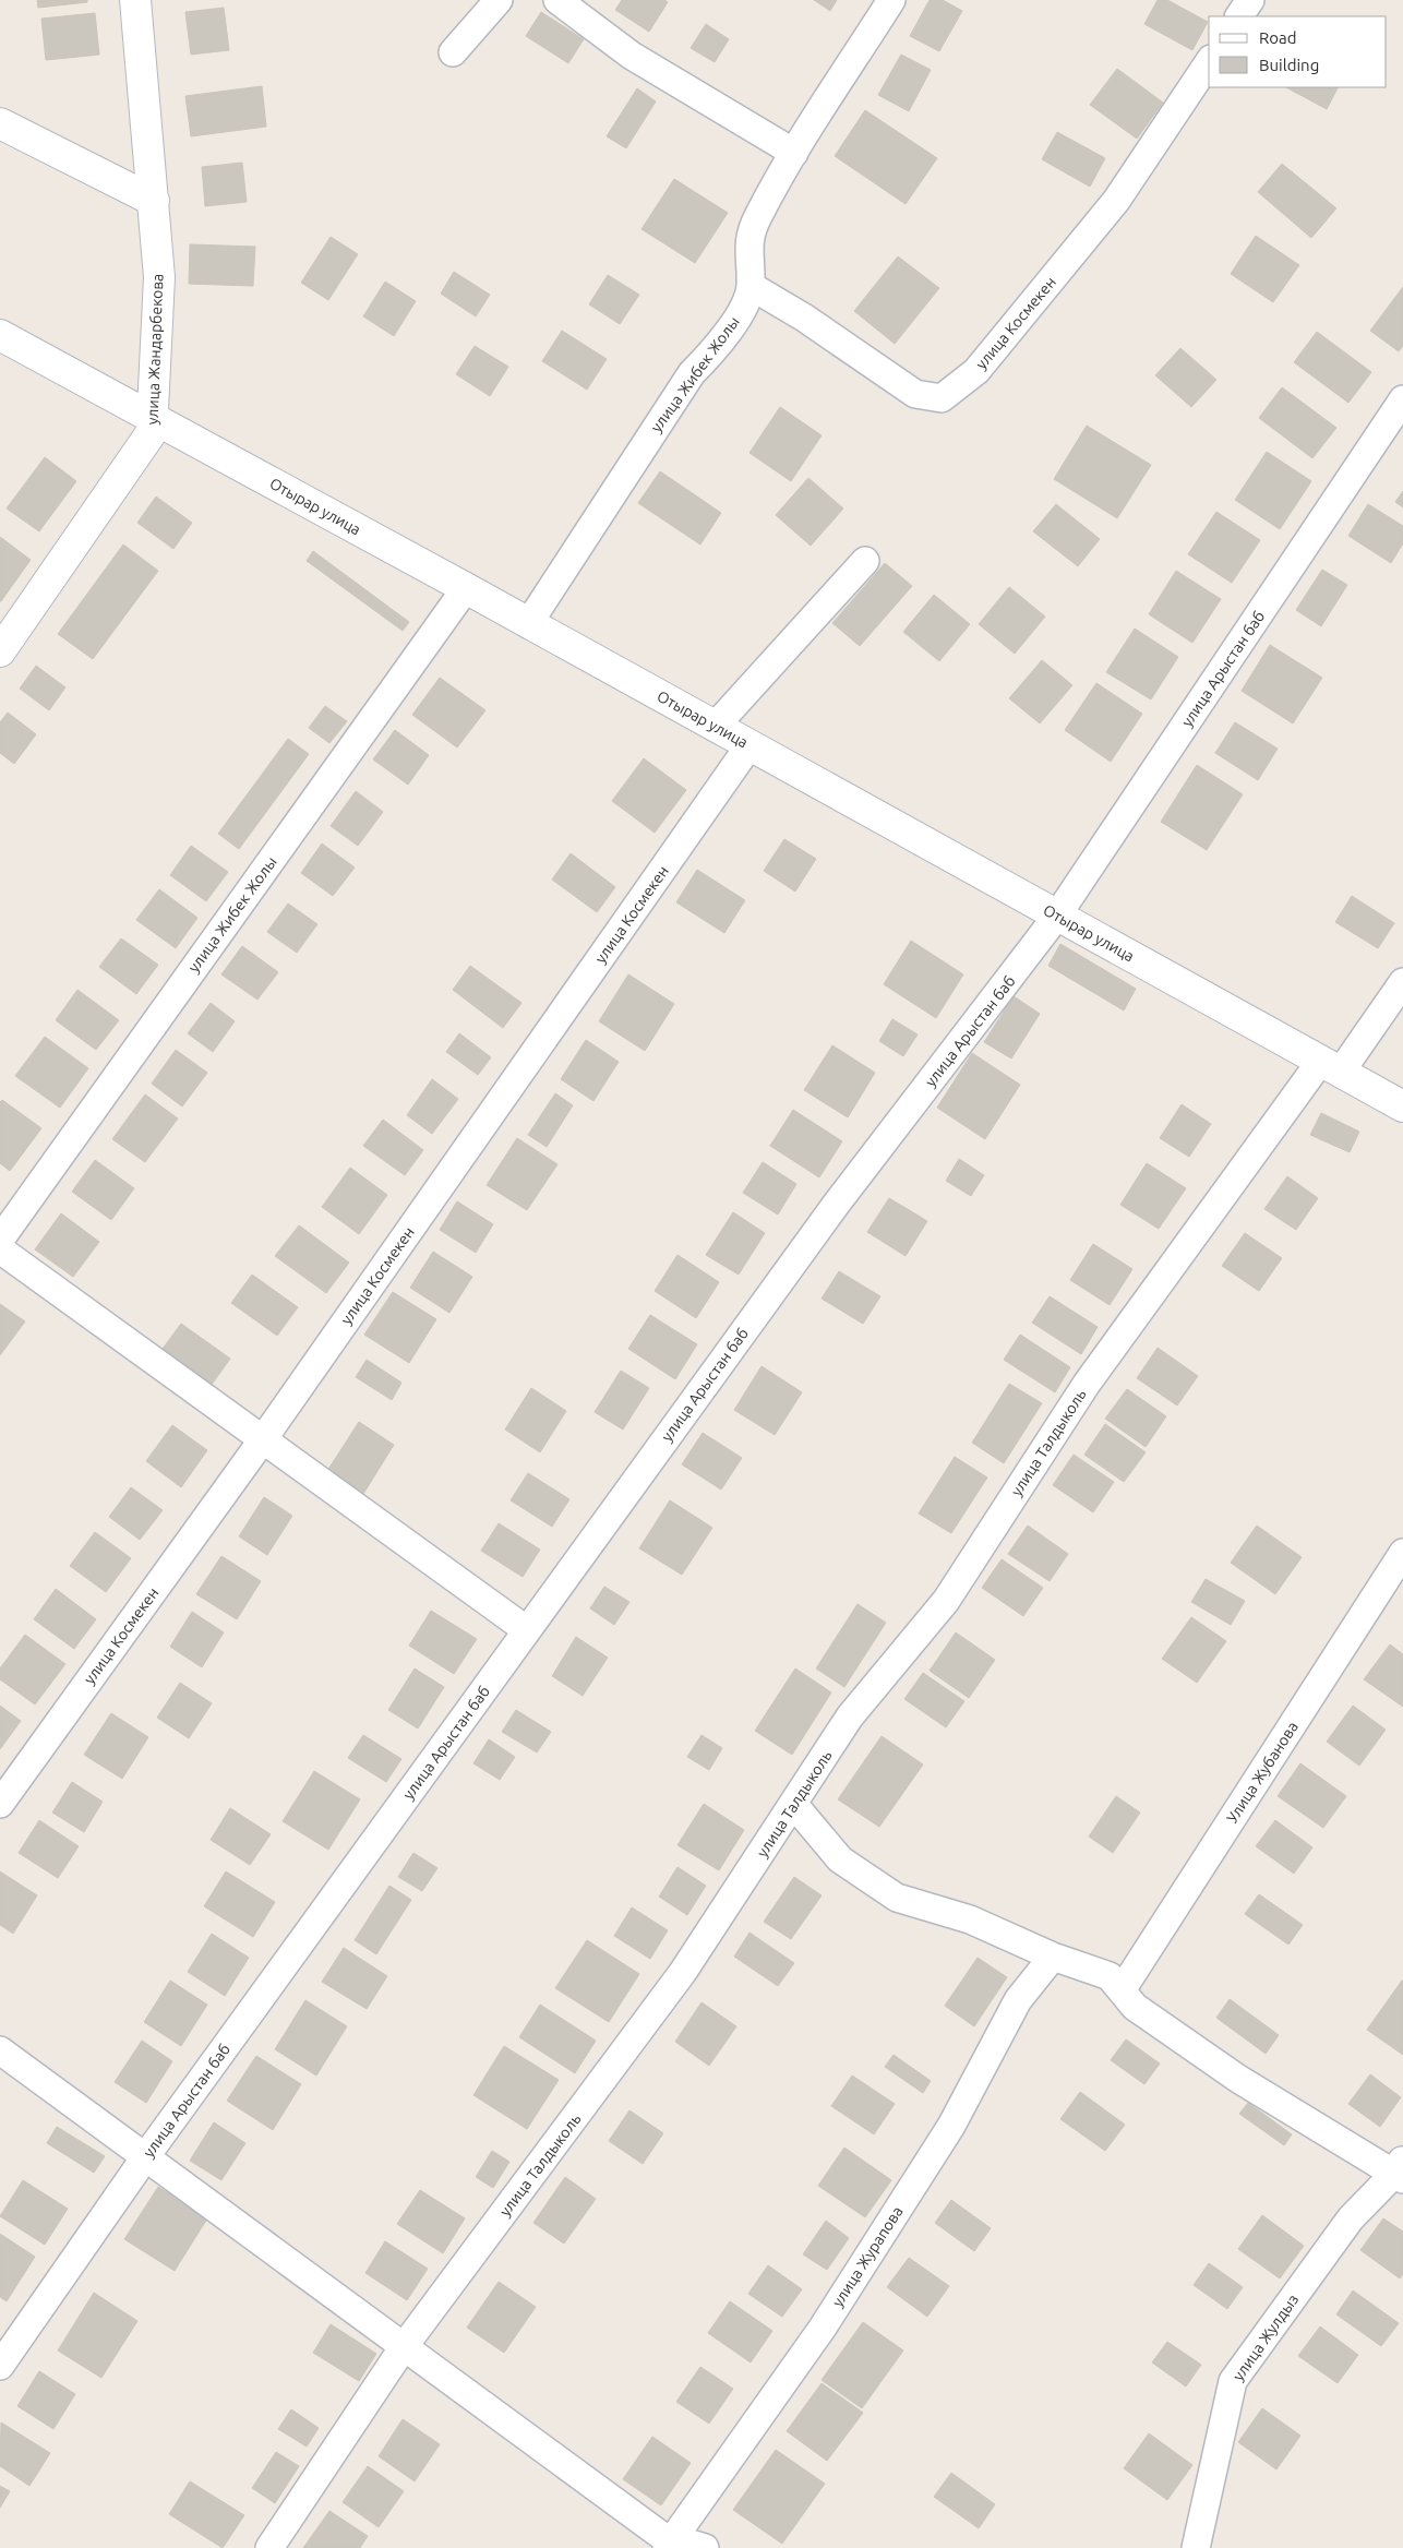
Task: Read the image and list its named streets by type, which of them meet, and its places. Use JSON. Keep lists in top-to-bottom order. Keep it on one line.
{"streets":{"street":["улица Космекен","улица Жандарбекова","улица Жибек Жолы","Отырар улица","улица Арыстан баб","улица Талдыколь","Улица Жубанова","улица Журапова","улица Жулдыз"]},"crossings":[["улица Космекен","улица Жибек Жолы"],["улица Космекен","Отырар улица"],["улица Жандарбекова","Отырар улица"],["улица Жибек Жолы","Отырар улица"],["Отырар улица","улица Арыстан баб"],["Отырар улица","улица Талдыколь"]],"legend":["Road","Building"]}
